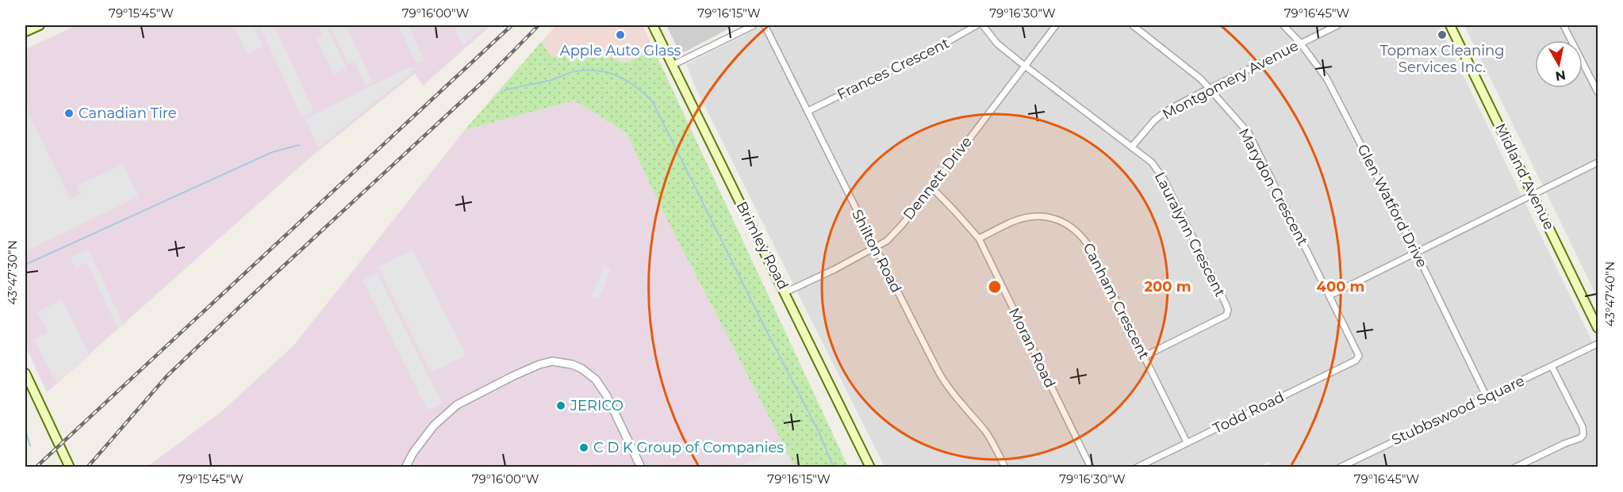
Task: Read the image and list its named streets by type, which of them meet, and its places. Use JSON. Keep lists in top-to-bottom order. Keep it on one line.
{"streets":{"main road":["Midland Avenue","Brimley Road"],"street":["Frances Crescent","Montgomery Avenue","Dennett Drive","Marydon Crescent","Glen Watford Drive","Lauralynn Crescent","Shilton Road","Canham Crescent","Moran Road","Stubbswood Square","Todd Road"]},"crossings":[["Frances Crescent","Shilton Road"],["Montgomery Avenue","Marydon Crescent"],["Montgomery Avenue","Glen Watford Drive"],["Montgomery Avenue","Lauralynn Crescent"],["Dennett Drive","Lauralynn Crescent"],["Dennett Drive","Brimley Road"],["Dennett Drive","Shilton Road"],["Dennett Drive","Moran Road"],["Marydon Crescent","Todd Road"],["Glen Watford Drive","Stubbswood Square"],["Lauralynn Crescent","Canham Crescent"],["Canham Crescent","Moran Road"],["Canham Crescent","Todd Road"]],"places":["Apple Auto Glass","Topmax Cleaning Services Inc.","Canadian Tire","JERICO","C D K Group of Companies"],"north":"bottom","coordinates":["79°15'45\"W","79°16'00\"W","79°16'15\"W","79°16'30\"W","79°16'45\"W","43°47'30\"N","43°47'40\"N"],"rings":["200 m","400 m"]}
